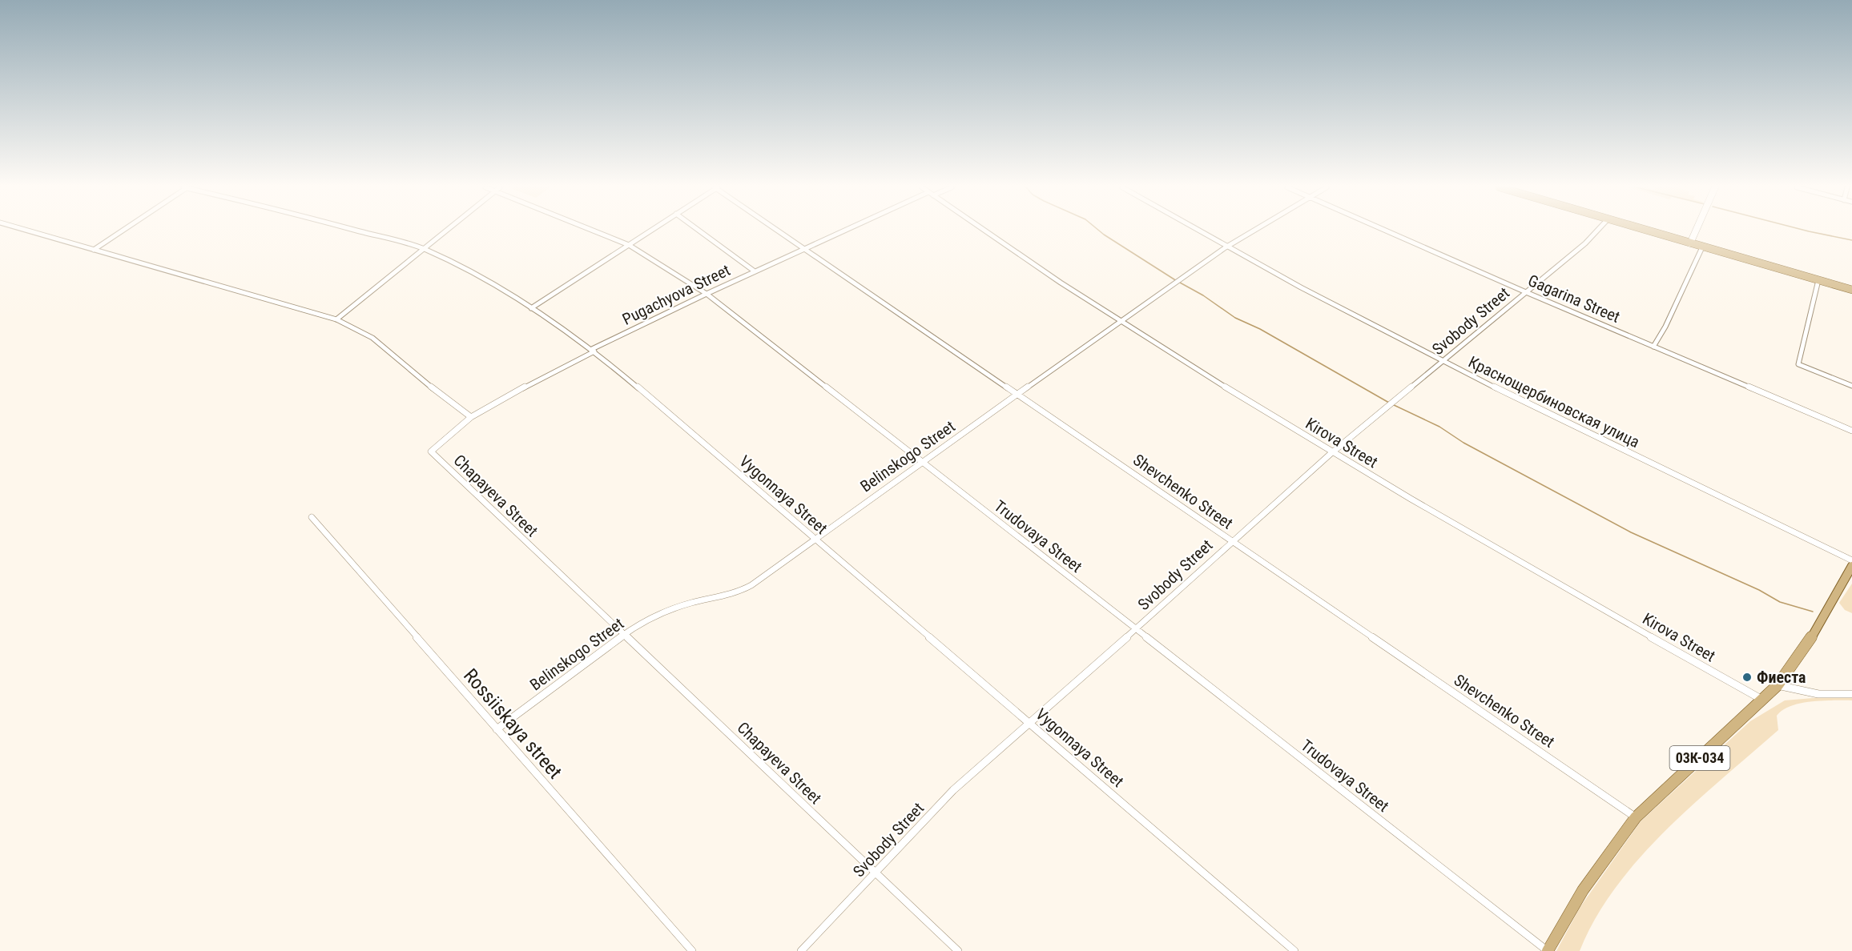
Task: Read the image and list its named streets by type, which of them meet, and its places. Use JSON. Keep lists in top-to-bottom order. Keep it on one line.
{"streets":{"main road":["03К-034"],"street":["Pugachyova Street","Gagarina Street","Svobody Street","Краснощербиновская улица","Kirova Street","Belinskogo Street","Shevchenko Street","Vygonnaya Street","Chapayeva Street","Trudovaya Street","Rossiiskaya street"]},"crossings":[["Pugachyova Street","Shevchenko Street"],["Pugachyova Street","Vygonnaya Street"],["Pugachyova Street","Chapayeva Street"],["Pugachyova Street","Trudovaya Street"],["Gagarina Street","Svobody Street"],["Svobody Street","Краснощербиновская улица"],["Svobody Street","Kirova Street"],["Svobody Street","Shevchenko Street"],["Svobody Street","Vygonnaya Street"],["Svobody Street","Chapayeva Street"],["Svobody Street","Trudovaya Street"],["Краснощербиновская улица","Belinskogo Street"],["Kirova Street","Belinskogo Street"],["Kirova Street","03К-034"],["Belinskogo Street","Shevchenko Street"],["Belinskogo Street","Vygonnaya Street"],["Belinskogo Street","Chapayeva Street"],["Belinskogo Street","Trudovaya Street"],["Belinskogo Street","Rossiiskaya street"],["Shevchenko Street","03К-034"],["Trudovaya Street","03К-034"]],"places":["Фиеста"]}
